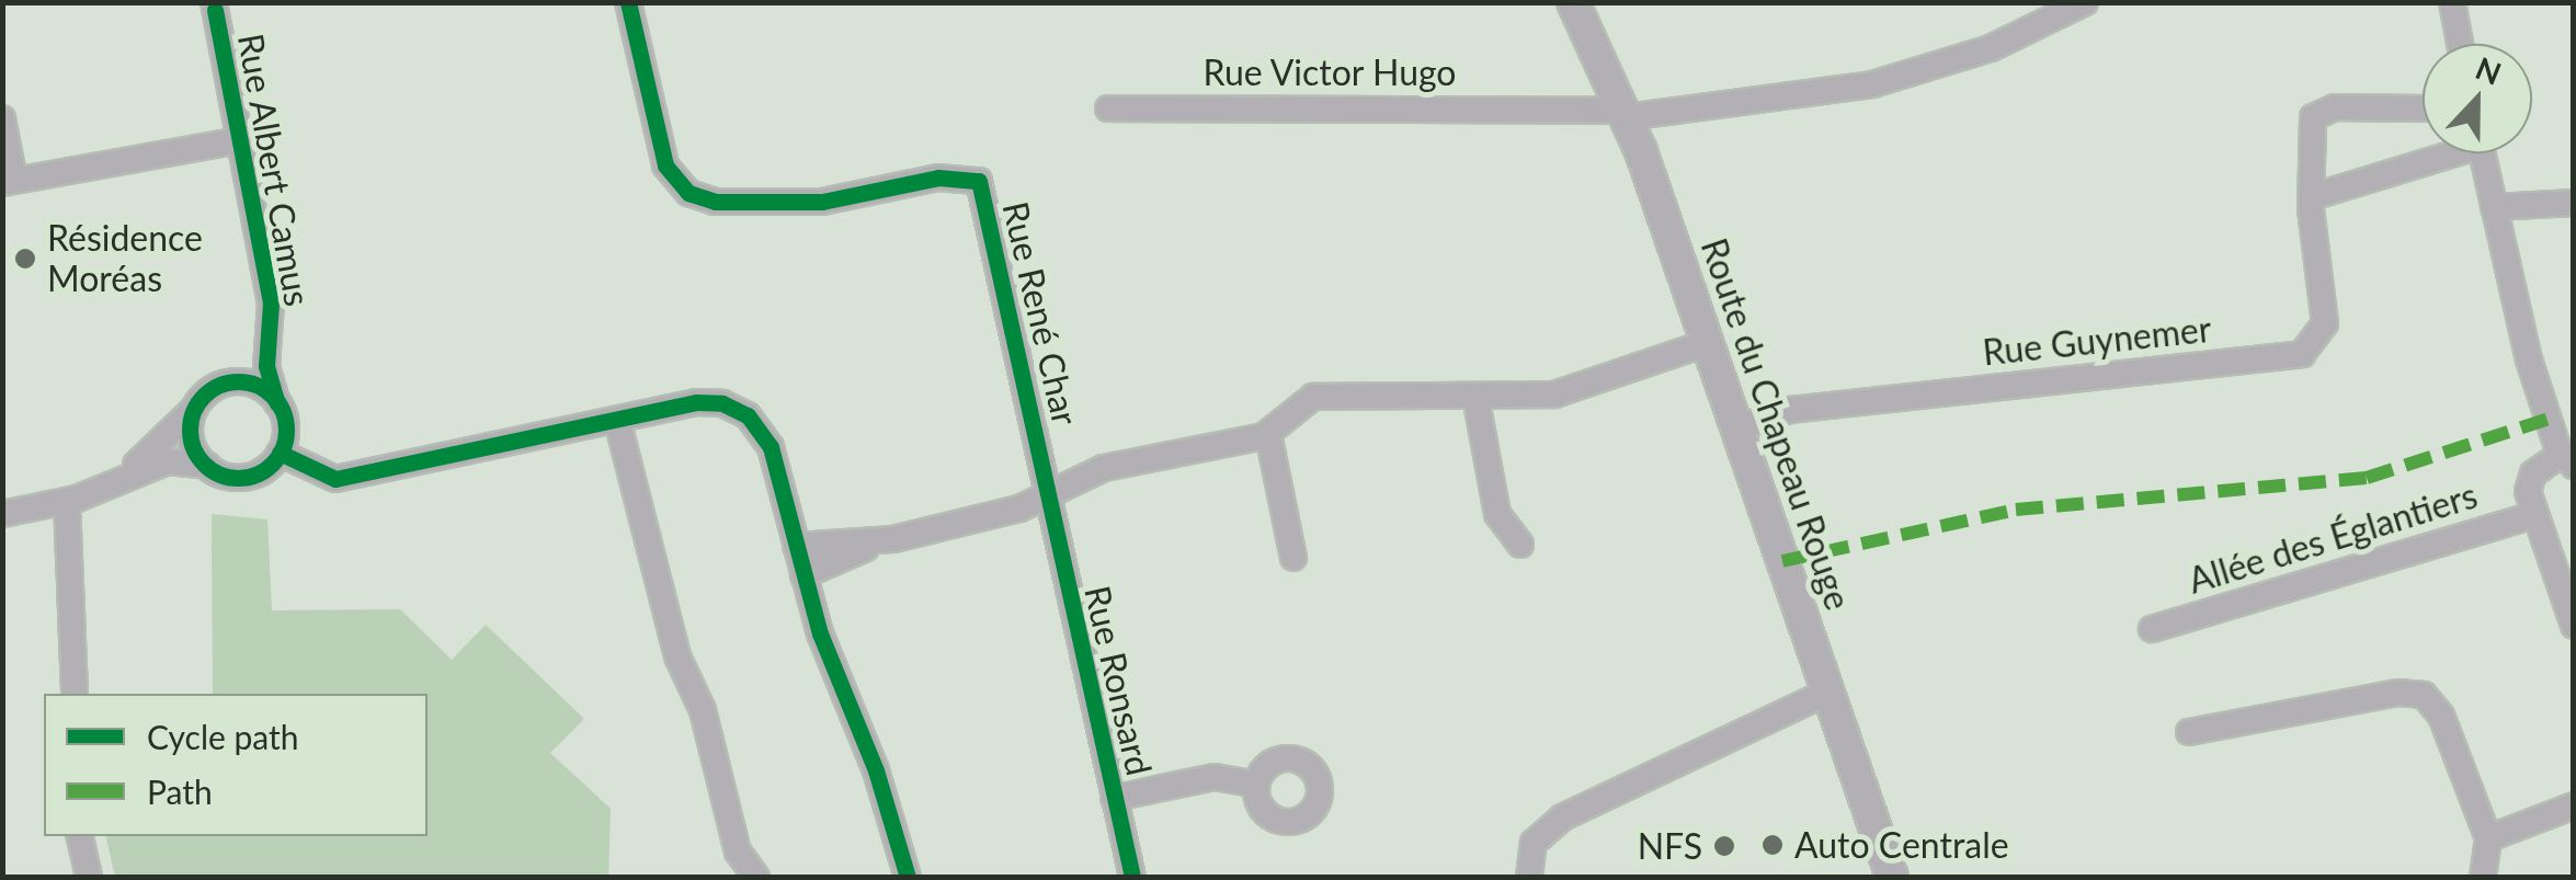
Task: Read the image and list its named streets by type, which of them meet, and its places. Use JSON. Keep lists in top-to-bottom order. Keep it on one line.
{"streets":{"street":["Rue Victor Hugo","Rue Albert Camus","Rue René Char","Rue Guynemer","Route du Chapeau Rouge","Allée des Églantiers","Rue Ronsard"]},"crossings":[["Rue Victor Hugo","Route du Chapeau Rouge"],["Rue René Char","Rue Ronsard"],["Rue Guynemer","Route du Chapeau Rouge"]],"places":["Résidence Moréas","Auto Centrale","NFS"],"legend":["Cycle path","Path"],"north":"top"}
